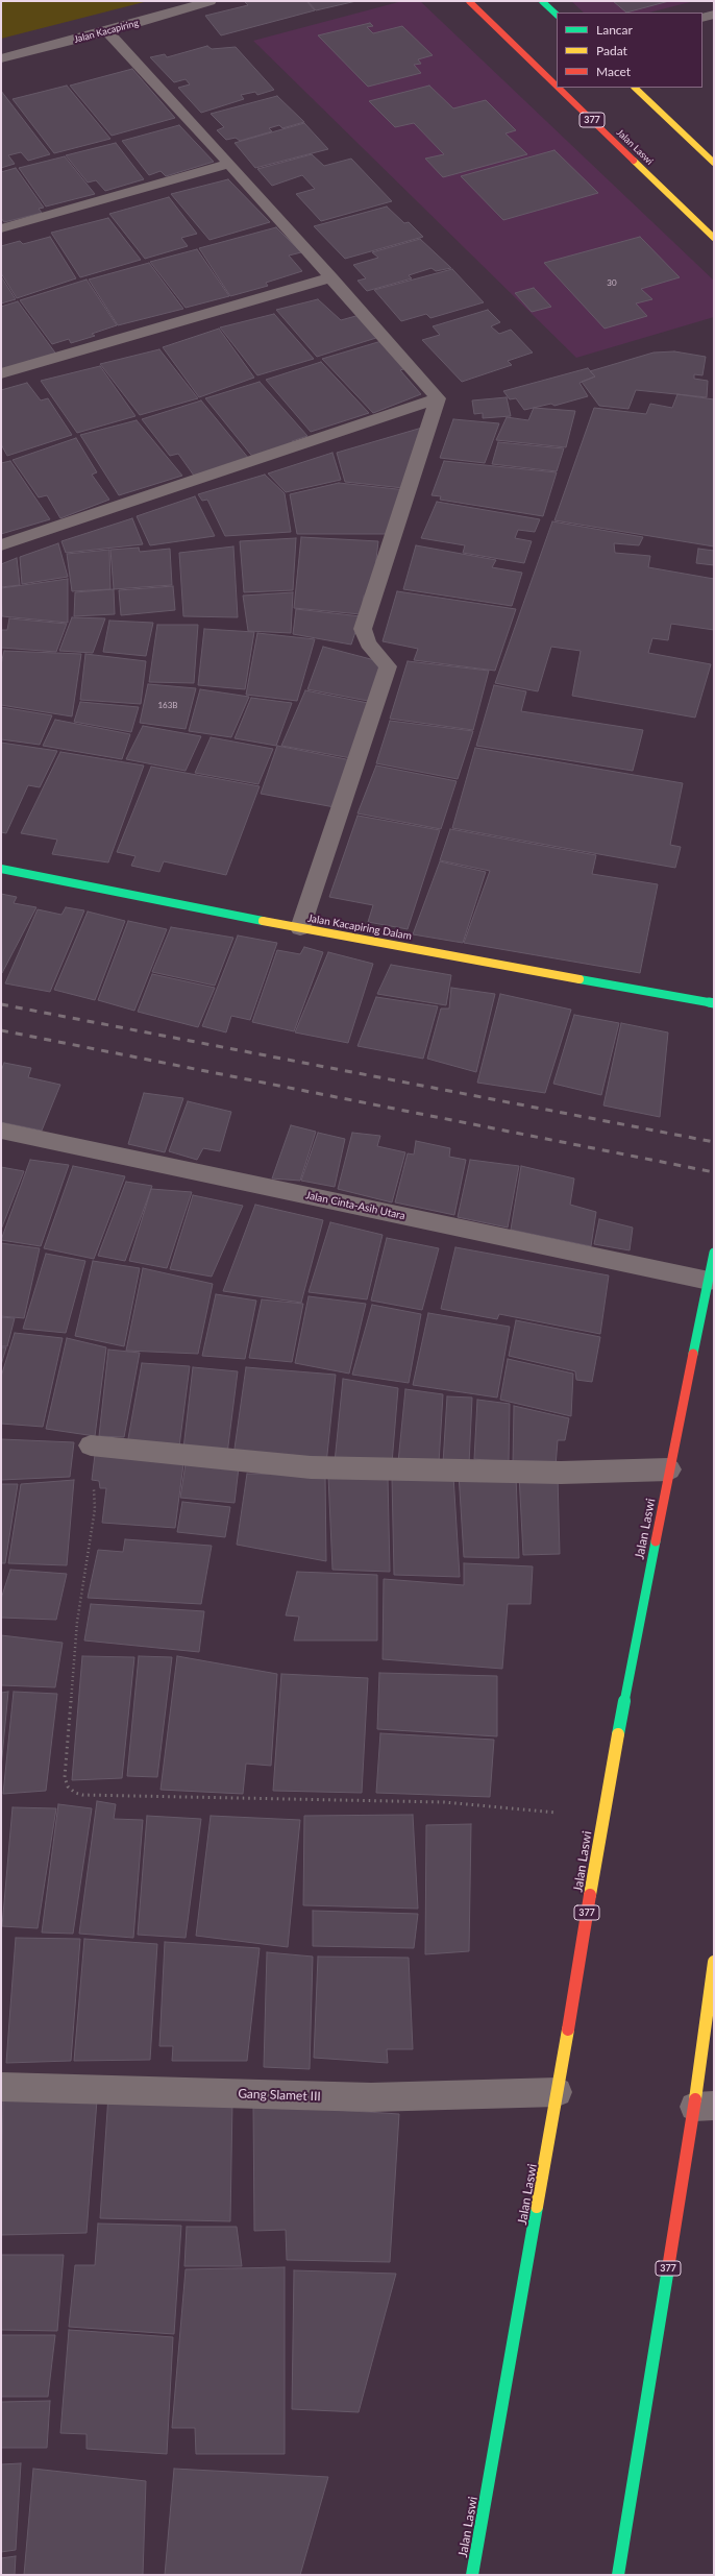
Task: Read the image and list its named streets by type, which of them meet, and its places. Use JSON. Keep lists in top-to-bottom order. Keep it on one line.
{"streets":{"main road":["377","Jalan Laswi","Jalan Kacapiring Dalam"],"street":["Jalan Kacapiring","Jalan Cinta-Asih Utara","Gang Slamet III"]},"crossings":[["Jalan Laswi","Jalan Cinta-Asih Utara"],["Jalan Laswi","Gang Slamet III"]],"house_numbers":["30","163B"],"legend":["Lancar","Padat","Macet"]}
